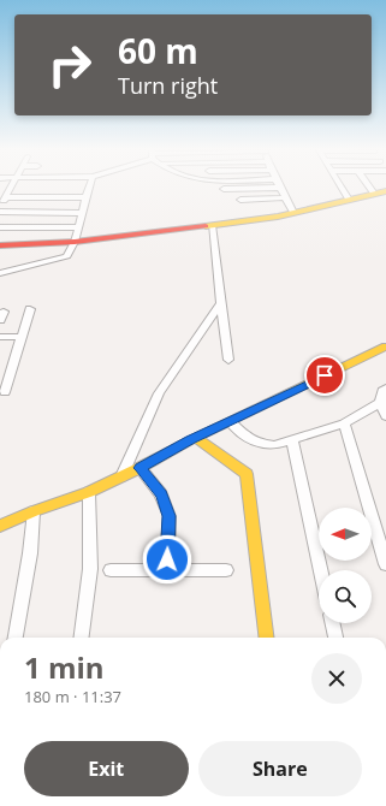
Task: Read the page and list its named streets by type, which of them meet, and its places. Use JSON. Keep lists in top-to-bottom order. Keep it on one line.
{"north":"left","page":{"turn":["60 m","Turn right"],"heading":["1 min","180 m · 11:37"],"buttons":["Exit","Share"]}}
